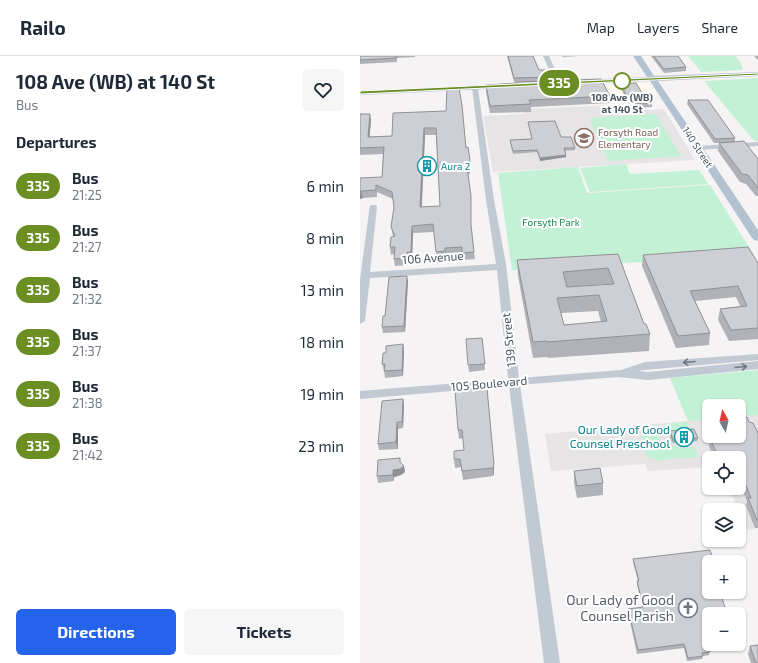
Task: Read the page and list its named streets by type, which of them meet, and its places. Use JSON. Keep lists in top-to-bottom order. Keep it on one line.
{"streets":{"main road":["140 Street"],"street":["106 Avenue","139 Street","105 Boulevard"]},"crossings":[["106 Avenue","139 Street"],["139 Street","105 Boulevard"]],"parks":["Forsyth Park"],"places":{"other":["108 Ave (WB) at 140 St"],"school or university":["Forsyth Road Elementary"],"building":["Aura 2","Our Lady of Good Counsel Preschool"],"church":["Our Lady of Good Counsel Parish"]},"lines":["bus line 335"],"north":"top","page":{"header":"Railo","nav":["Map","Layers","Share"],"heading":[["108 Ave (WB) at 140 St","Bus"],"Departures"],"on_map":"335","list":[{"mark":"335","name":"Bus","note":"21:25","value":"6 min"},{"mark":"335","name":"Bus","note":"21:27","value":"8 min"},{"mark":"335","name":"Bus","note":"21:32","value":"13 min"},{"mark":"335","name":"Bus","note":"21:37","value":"18 min"},{"mark":"335","name":"Bus","note":"21:38","value":"19 min"},{"mark":"335","name":"Bus","note":"21:42","value":"23 min"}],"map_buttons":["+","−"],"buttons":["Directions","Tickets"]}}
